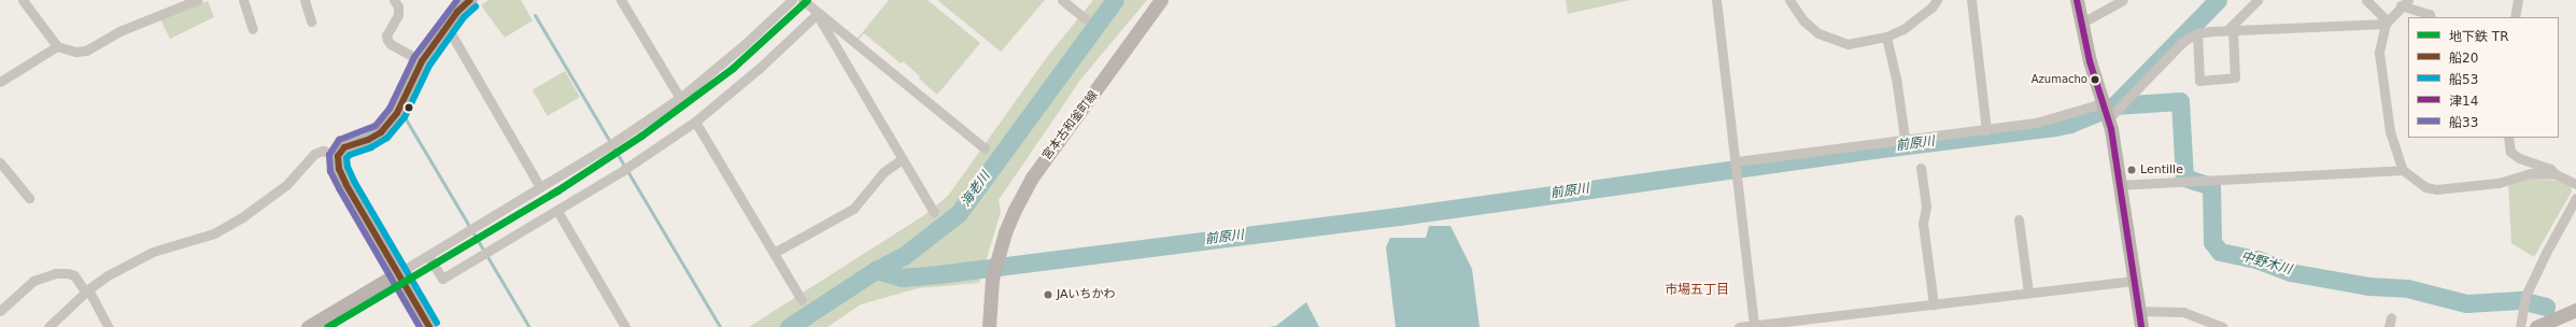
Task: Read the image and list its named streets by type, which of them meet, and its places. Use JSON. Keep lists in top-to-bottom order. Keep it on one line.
{"streets":{"street":["宮本古和釜町線"]},"districts":["市場五丁目"],"water":["前原川","海老川","中野木川"],"places":["Azumacho","Lentille","JAいちかわ"],"lines":["metro line TR","transit line 船20","transit line 津14","transit line 船33","transit line 船53"],"legend":["地下鉄 TR","船20","船53","津14","船33"]}
